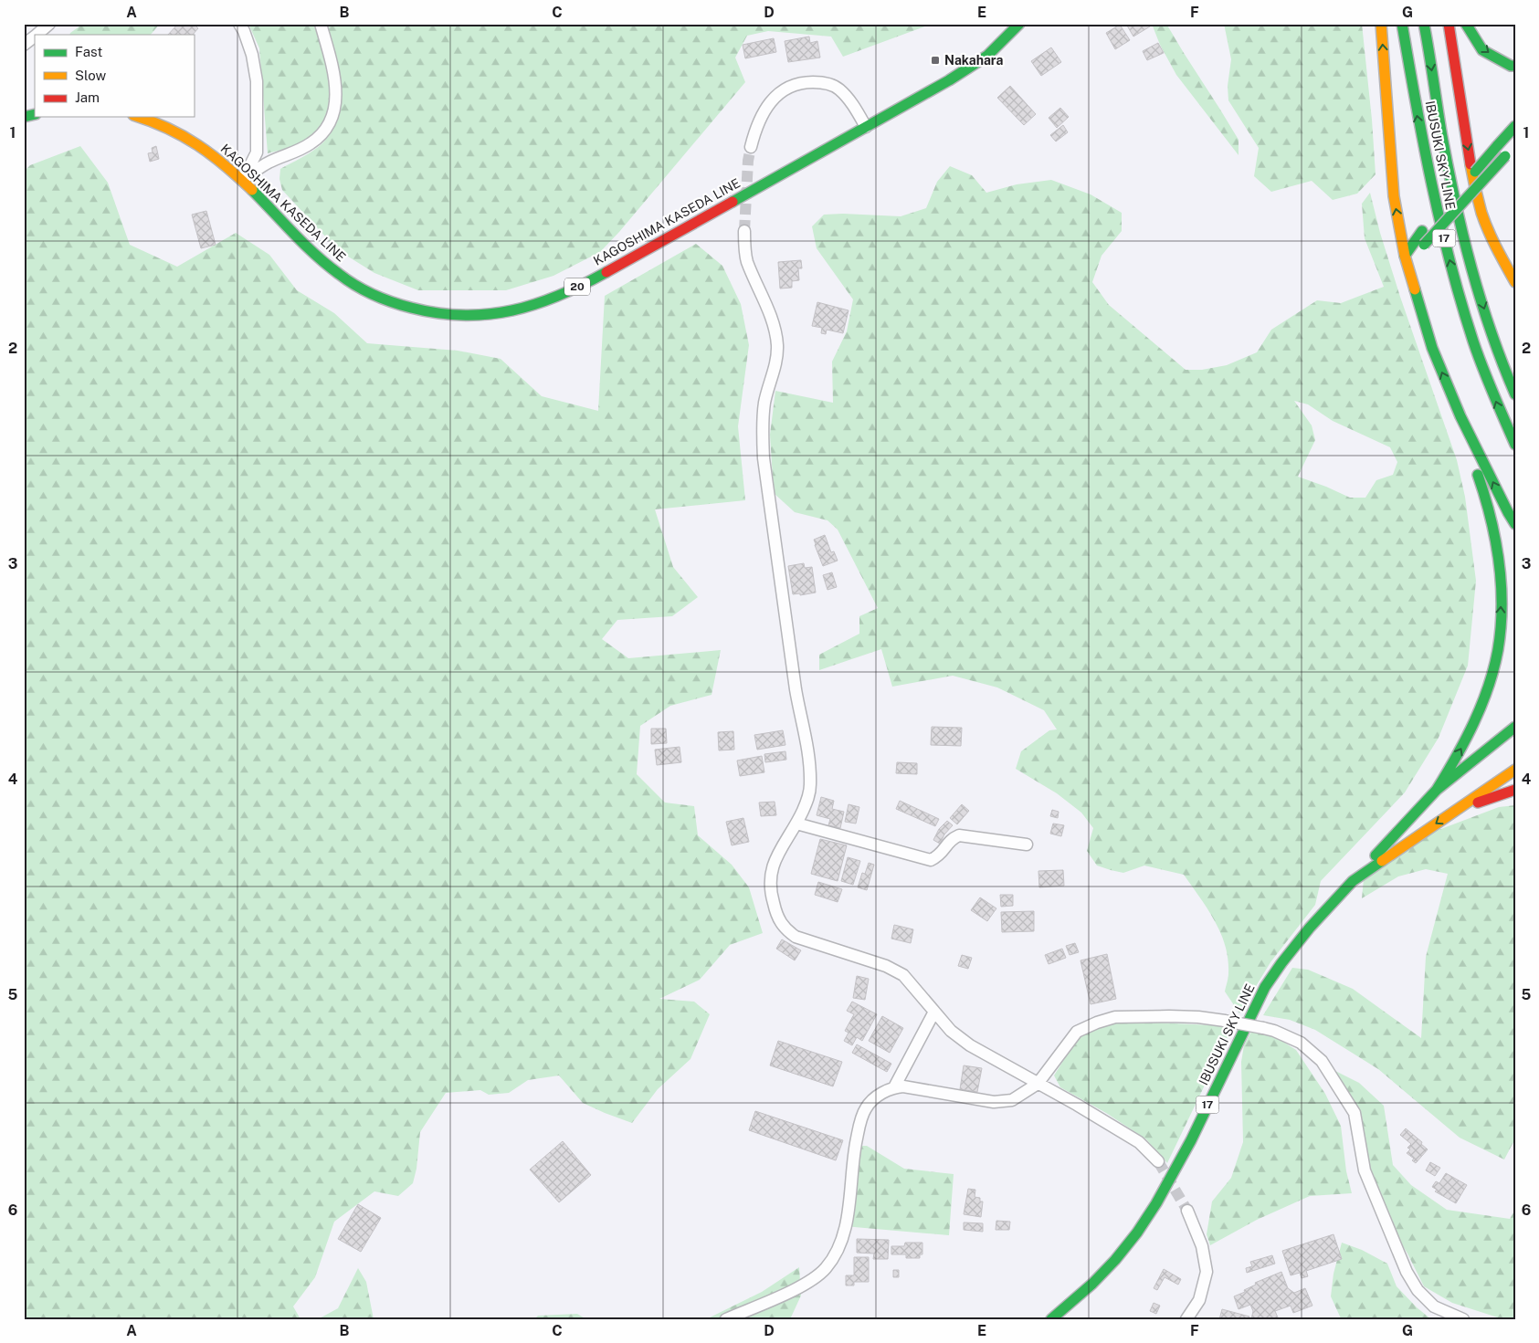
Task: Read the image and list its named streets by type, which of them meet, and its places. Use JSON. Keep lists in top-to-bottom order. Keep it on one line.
{"streets":{"main road":["IBUSUKI SKY LINE","KAGOSHIMA KASEDA LINE","17","20"]},"places":{"transit":["Nakahara"]},"legend":["Fast","Slow","Jam"],"grid":{"columns":["A","B","C","D","E","F","G"],"rows":["1","2","3","4","5","6"]}}
